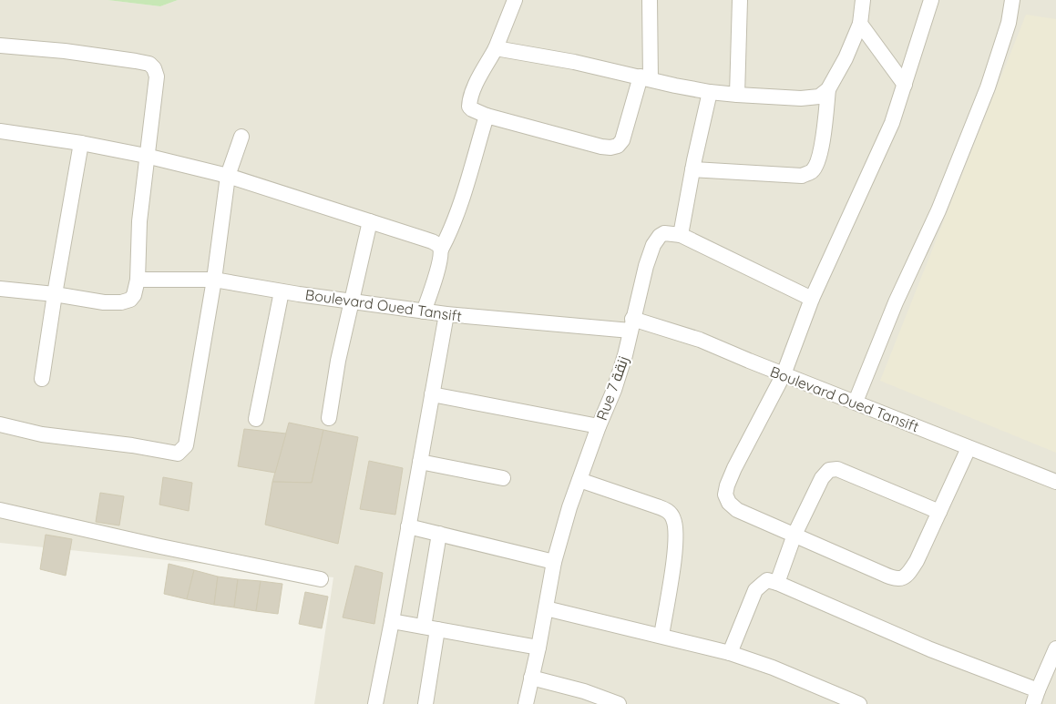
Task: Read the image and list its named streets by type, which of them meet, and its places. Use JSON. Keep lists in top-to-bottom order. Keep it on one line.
{"streets":{"street":["Boulevard Oued Tansift","Rue 7 زنقة"]},"crossings":[["Boulevard Oued Tansift","Rue 7 زنقة"]]}
